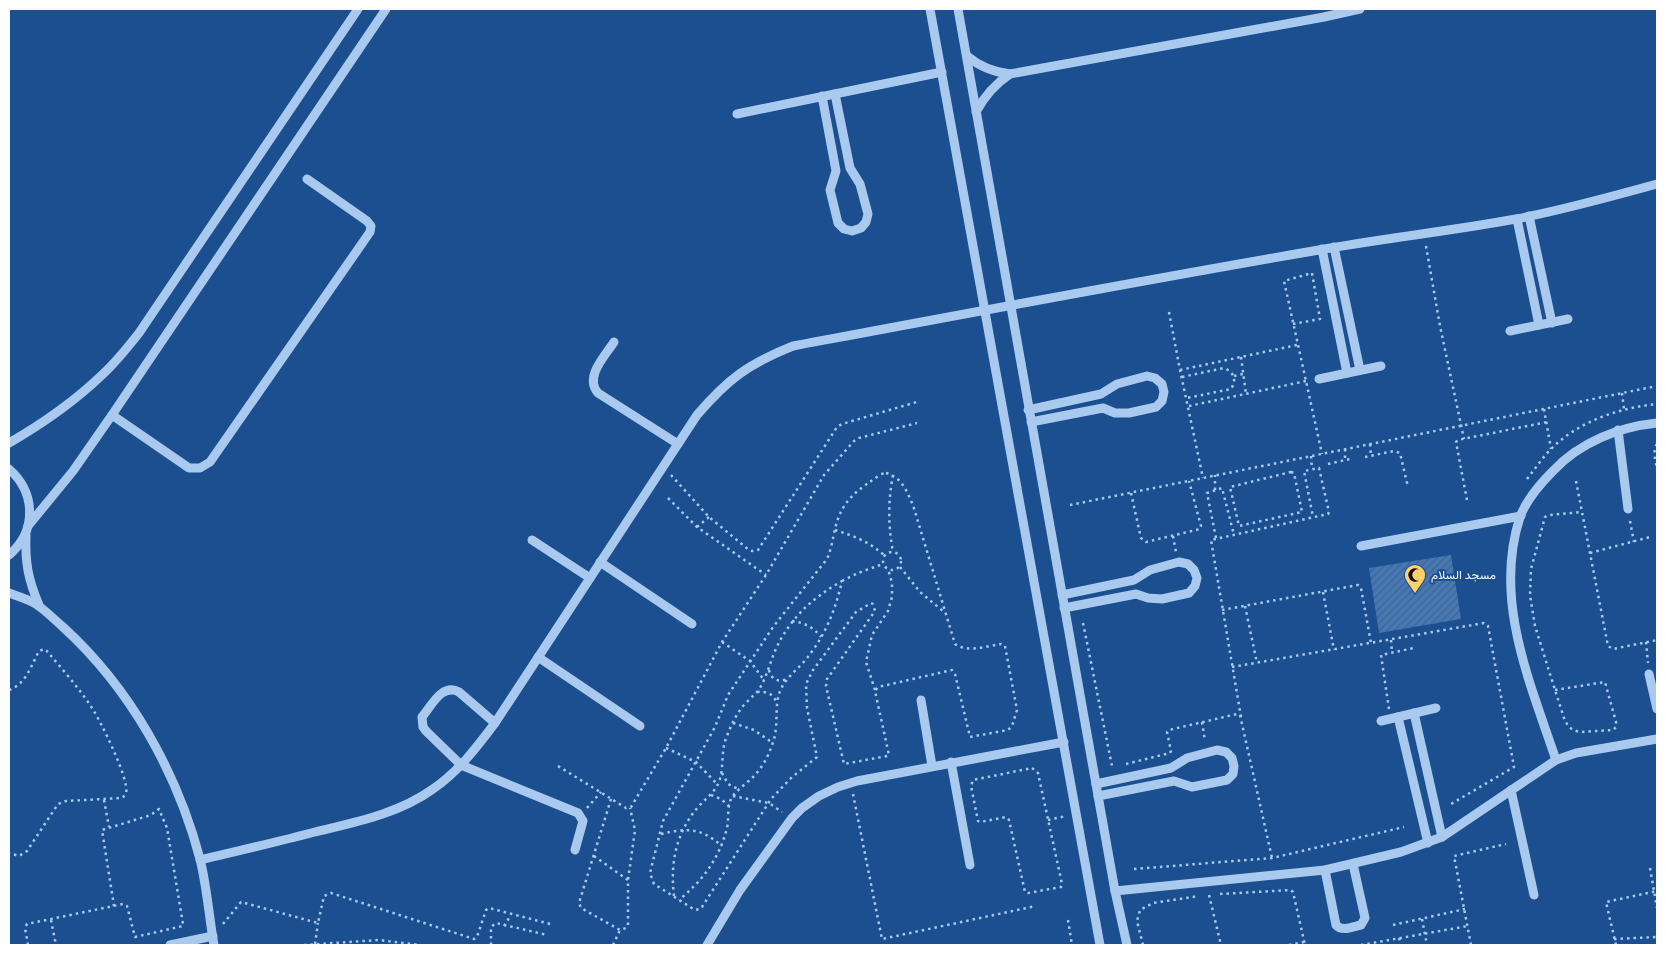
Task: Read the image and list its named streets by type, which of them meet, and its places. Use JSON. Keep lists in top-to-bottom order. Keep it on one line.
{"places":{"mosque":["مسجد السلام"]}}
